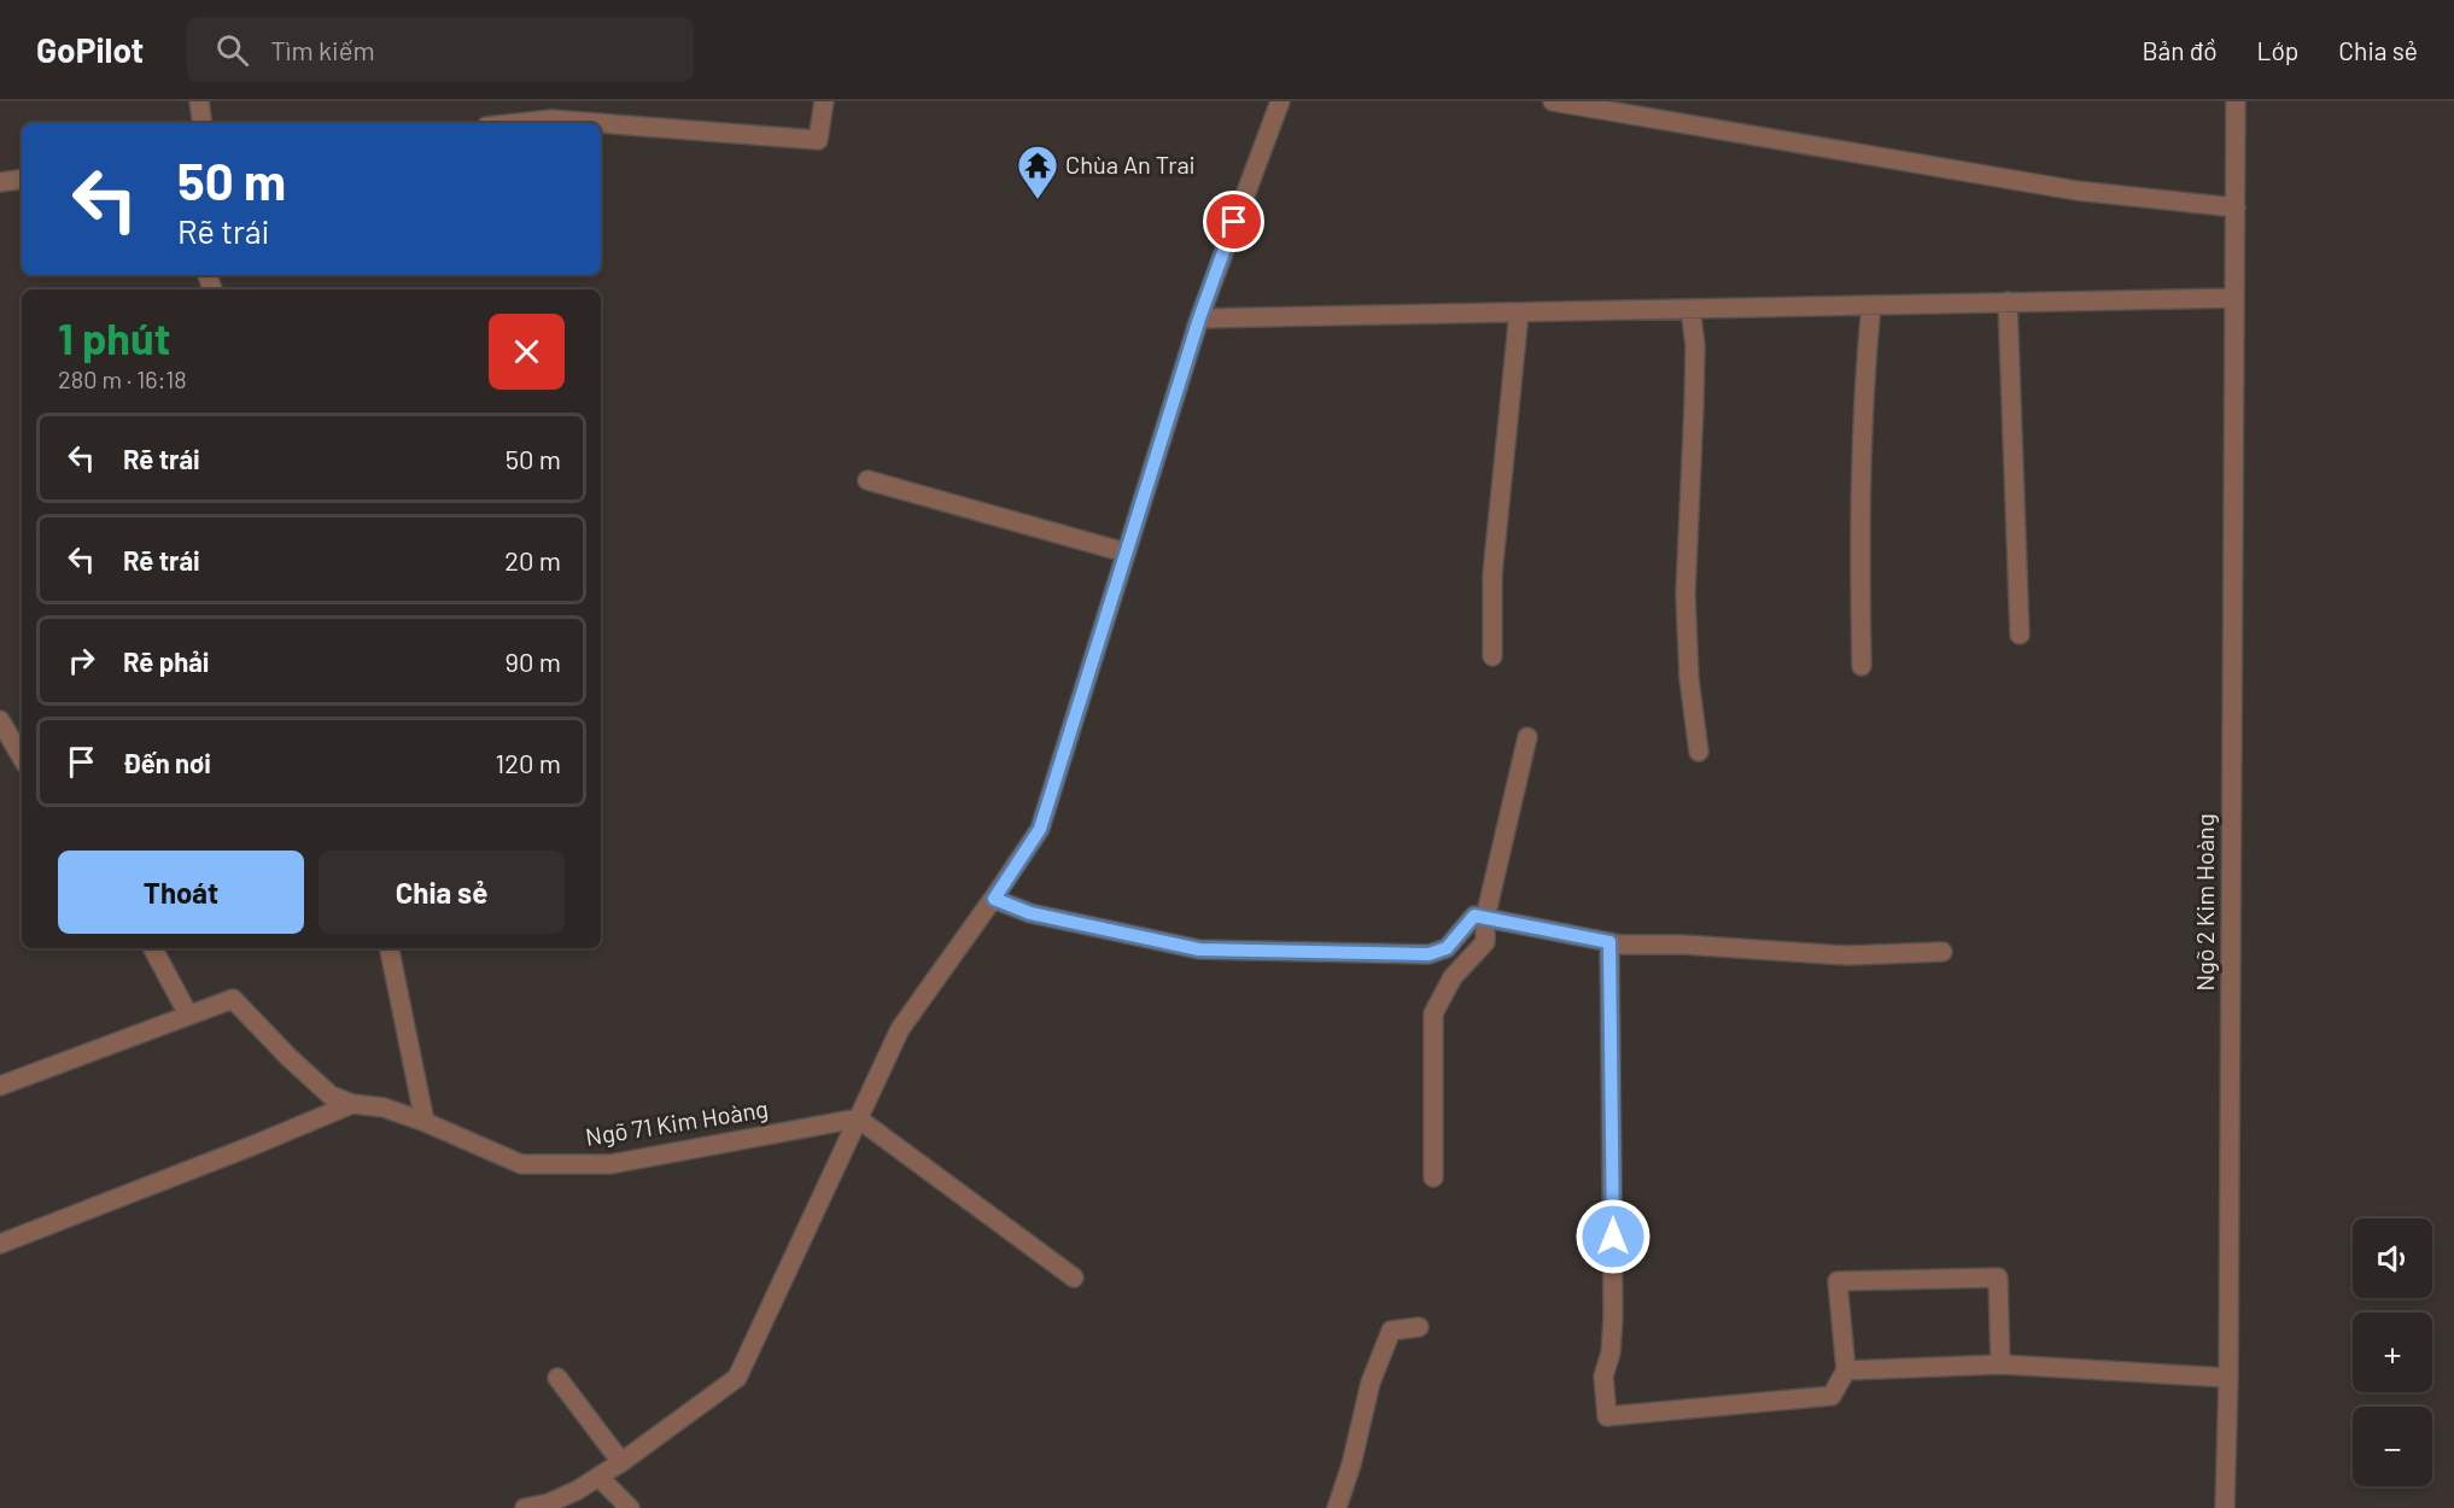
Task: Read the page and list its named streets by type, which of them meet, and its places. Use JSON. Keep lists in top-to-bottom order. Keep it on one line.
{"streets":{"street":["Ngõ 2 Kim Hoàng","Ngõ 71 Kim Hoàng"]},"places":{"temple":["Chùa An Trai"]},"page":{"header":"GoPilot","search":"Tìm kiếm","nav":["Bản đồ","Lớp","Chia sẻ"],"turn":["50 m","Rẽ trái"],"heading":["1 phút","280 m · 16:18"],"list":[{"name":"Rẽ trái","value":"50 m"},{"name":"Rẽ trái","value":"20 m"},{"name":"Rẽ phải","value":"90 m"},{"name":"Đến nơi","value":"120 m"}],"buttons":["Thoát","Chia sẻ"],"map_buttons":["+","−"]}}
